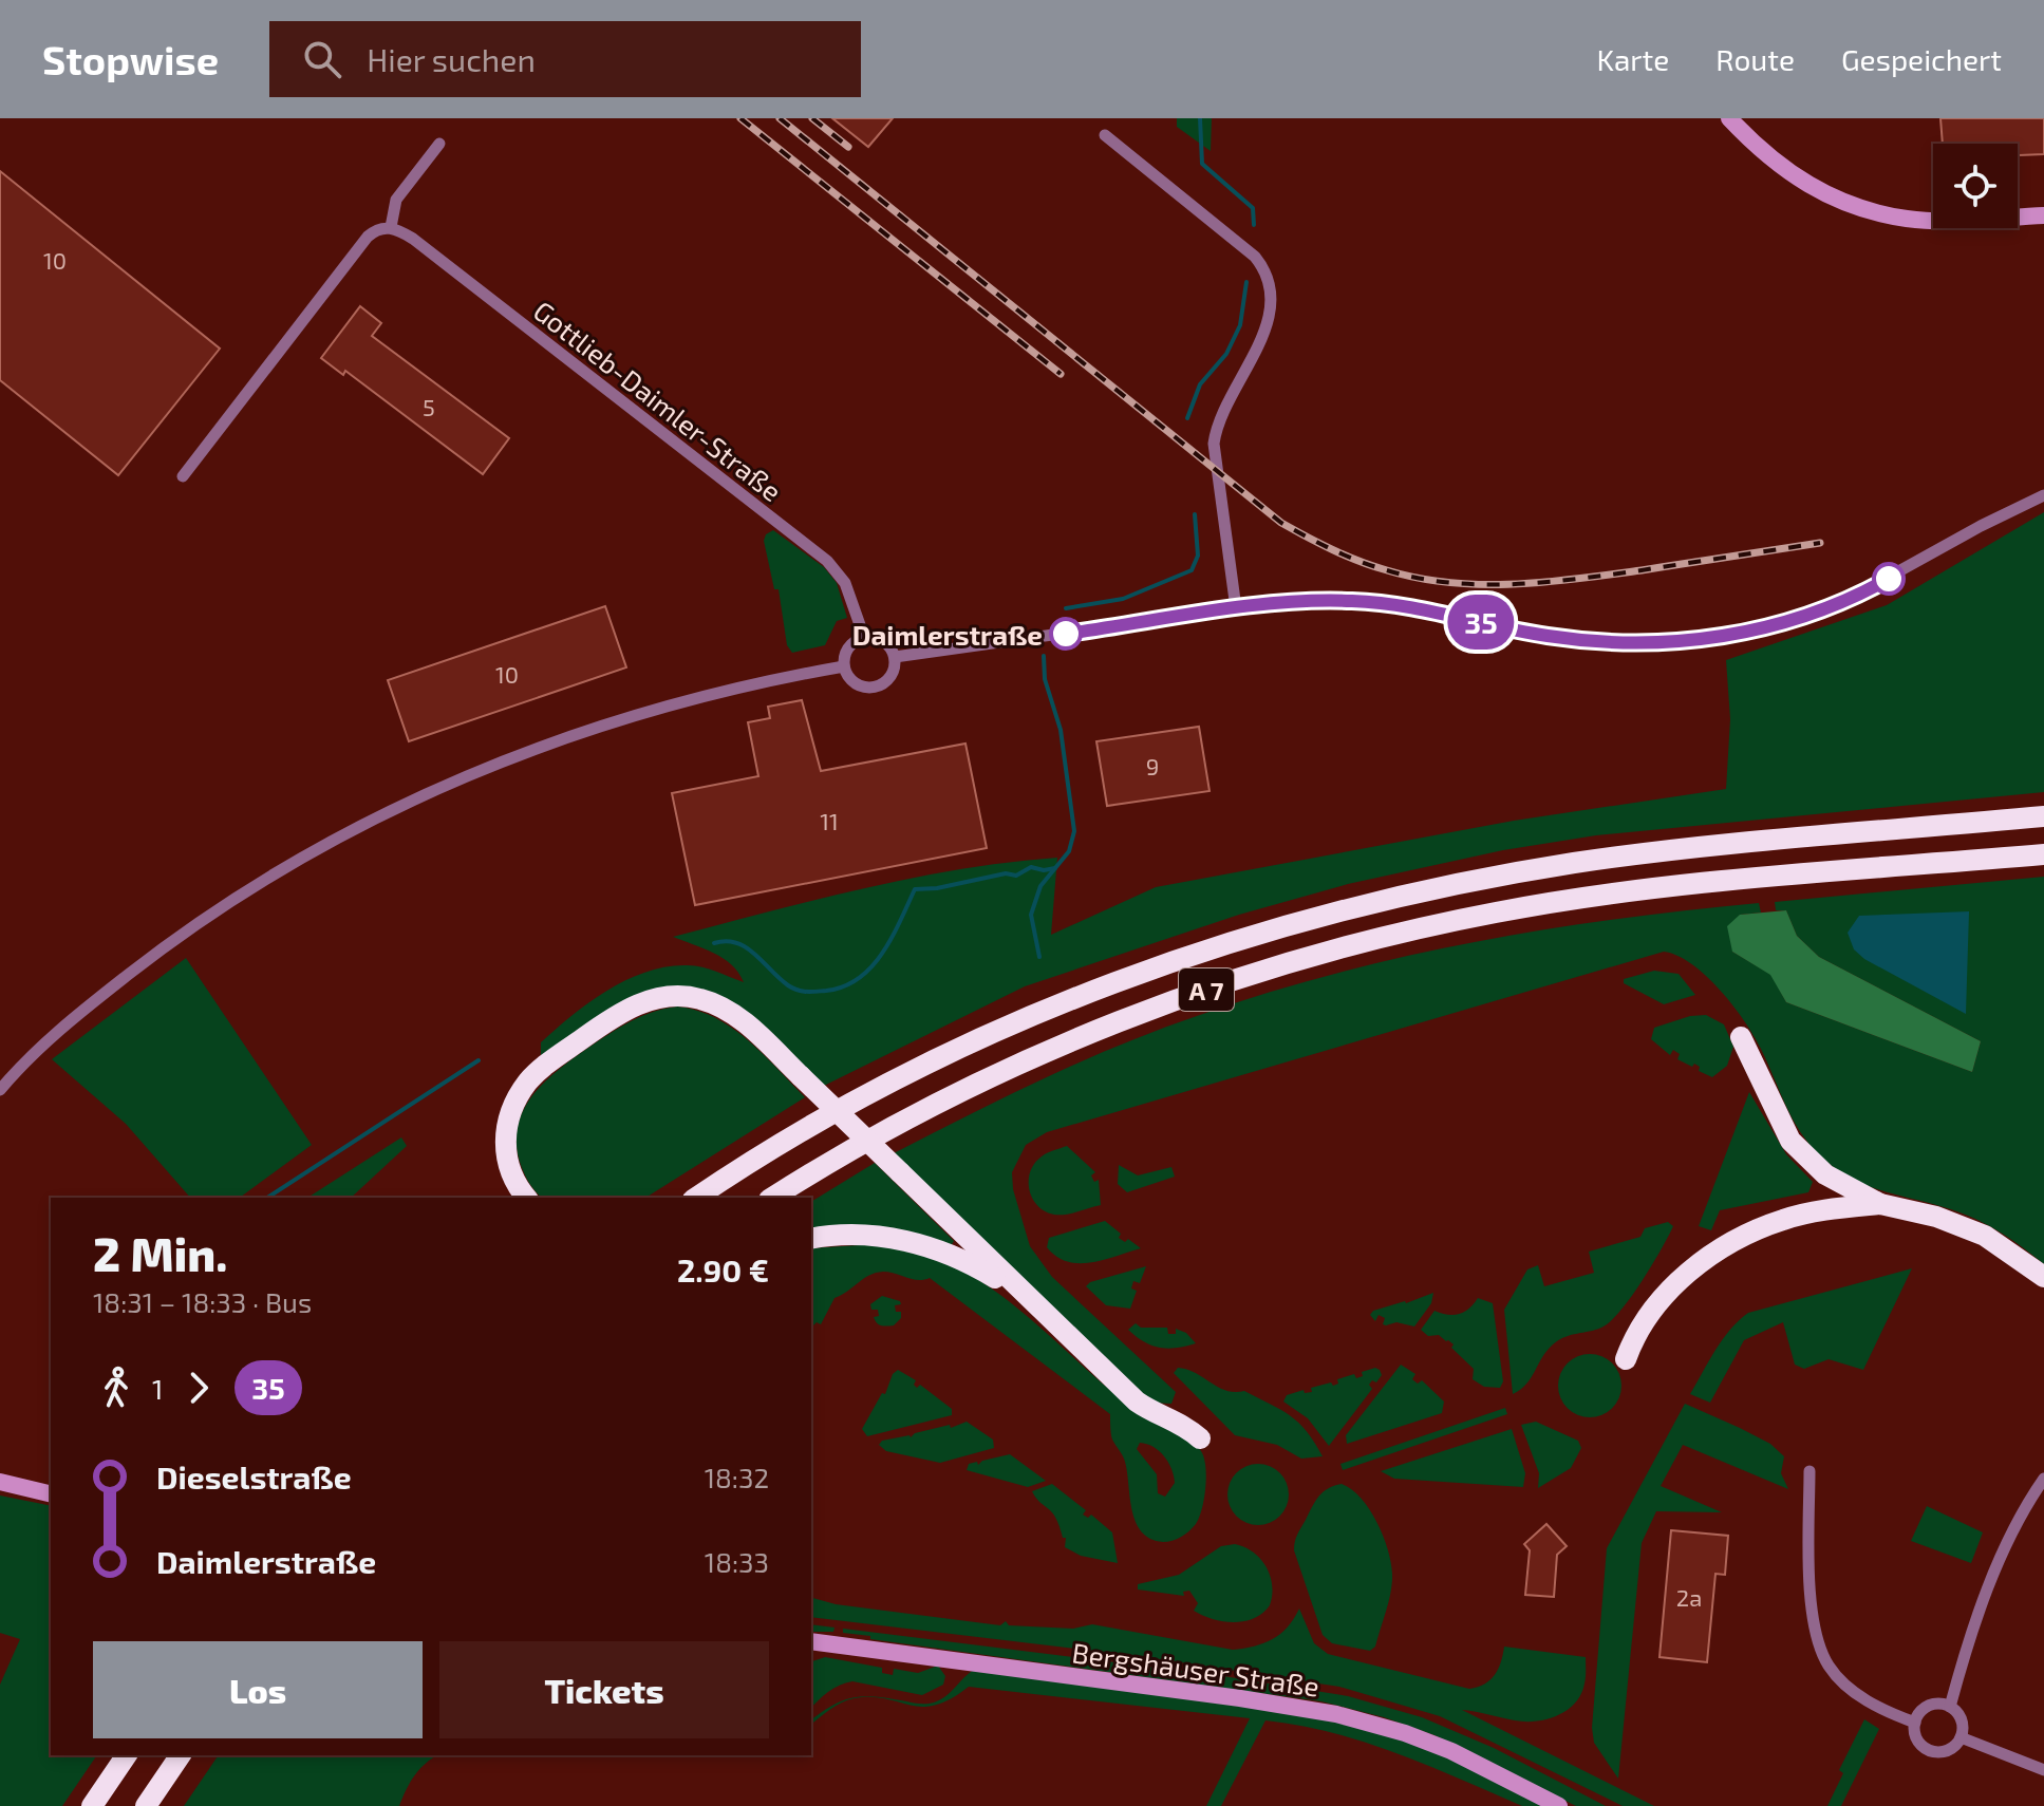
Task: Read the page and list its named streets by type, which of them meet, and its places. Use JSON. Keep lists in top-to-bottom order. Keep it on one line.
{"streets":{"highway":["A 7"],"main road":["Bergshäuser Straße"],"street":["Gottlieb-Daimler-Straße"]},"places":["Daimlerstraße"],"lines":["bus line 35"],"house_numbers":["10","5","10","9","11","2a"],"page":{"header":"Stopwise","search":"Hier suchen","nav":["Karte","Route","Gespeichert"],"on_map":"35","heading":["2 Min.","18:31 – 18:33 · Bus","2.90 €"],"legs":["1","35"],"list":[{"name":"Dieselstraße","value":"18:32"},{"name":"Daimlerstraße","value":"18:33"}],"buttons":["Los","Tickets"]}}
